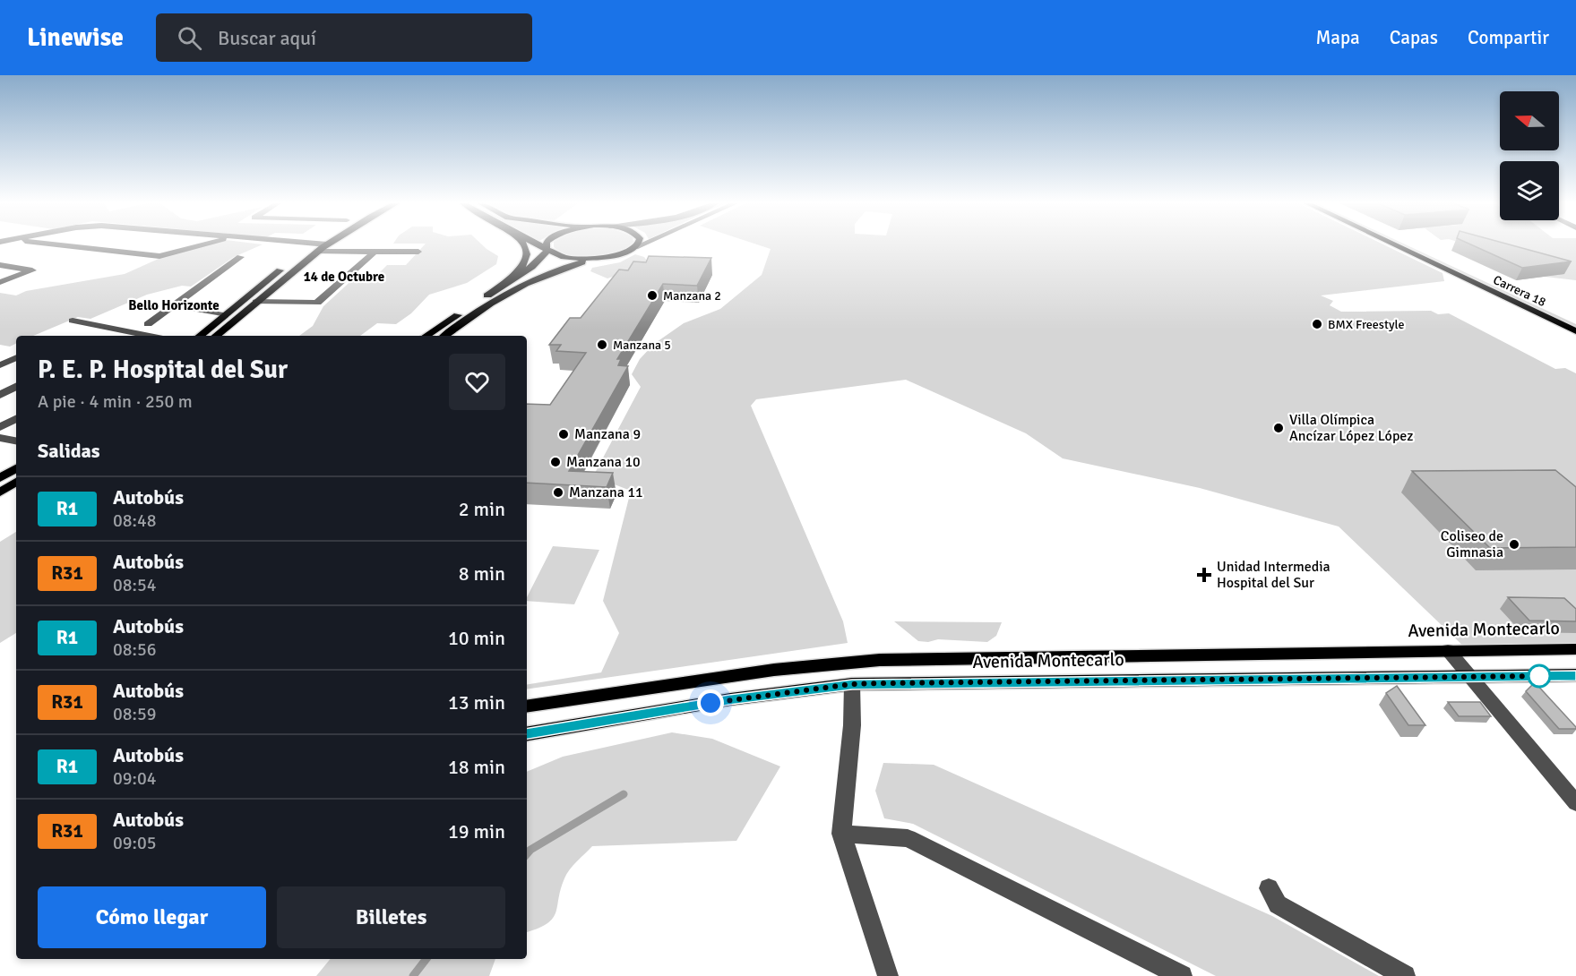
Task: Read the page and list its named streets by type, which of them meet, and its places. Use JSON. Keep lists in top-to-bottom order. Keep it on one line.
{"streets":{"main road":["Carrera 18","Avenida Montecarlo"]},"districts":["14 de Octubre","Bello Horizonte"],"places":{"other":["Manzana 2","BMX Freestyle","Manzana 5","Villa Olímpica Ancízar López López","Manzana 9","Manzana 10","Manzana 11","Coliseo de Gimnasia"],"health":["Unidad Intermedia Hospital del Sur"]},"lines":["bus line R1"],"north":"left","page":{"header":"Linewise","search":"Buscar aquí","nav":["Mapa","Capas","Compartir"],"heading":[["P. E. P. Hospital del Sur","A pie · 4 min · 250 m"],"Salidas"],"list":[{"mark":"R1","name":"Autobús","note":"08:48","value":"2 min"},{"mark":"R31","name":"Autobús","note":"08:54","value":"8 min"},{"mark":"R1","name":"Autobús","note":"08:56","value":"10 min"},{"mark":"R31","name":"Autobús","note":"08:59","value":"13 min"},{"mark":"R1","name":"Autobús","note":"09:04","value":"18 min"},{"mark":"R31","name":"Autobús","note":"09:05","value":"19 min"}],"buttons":["Cómo llegar","Billetes"]}}
